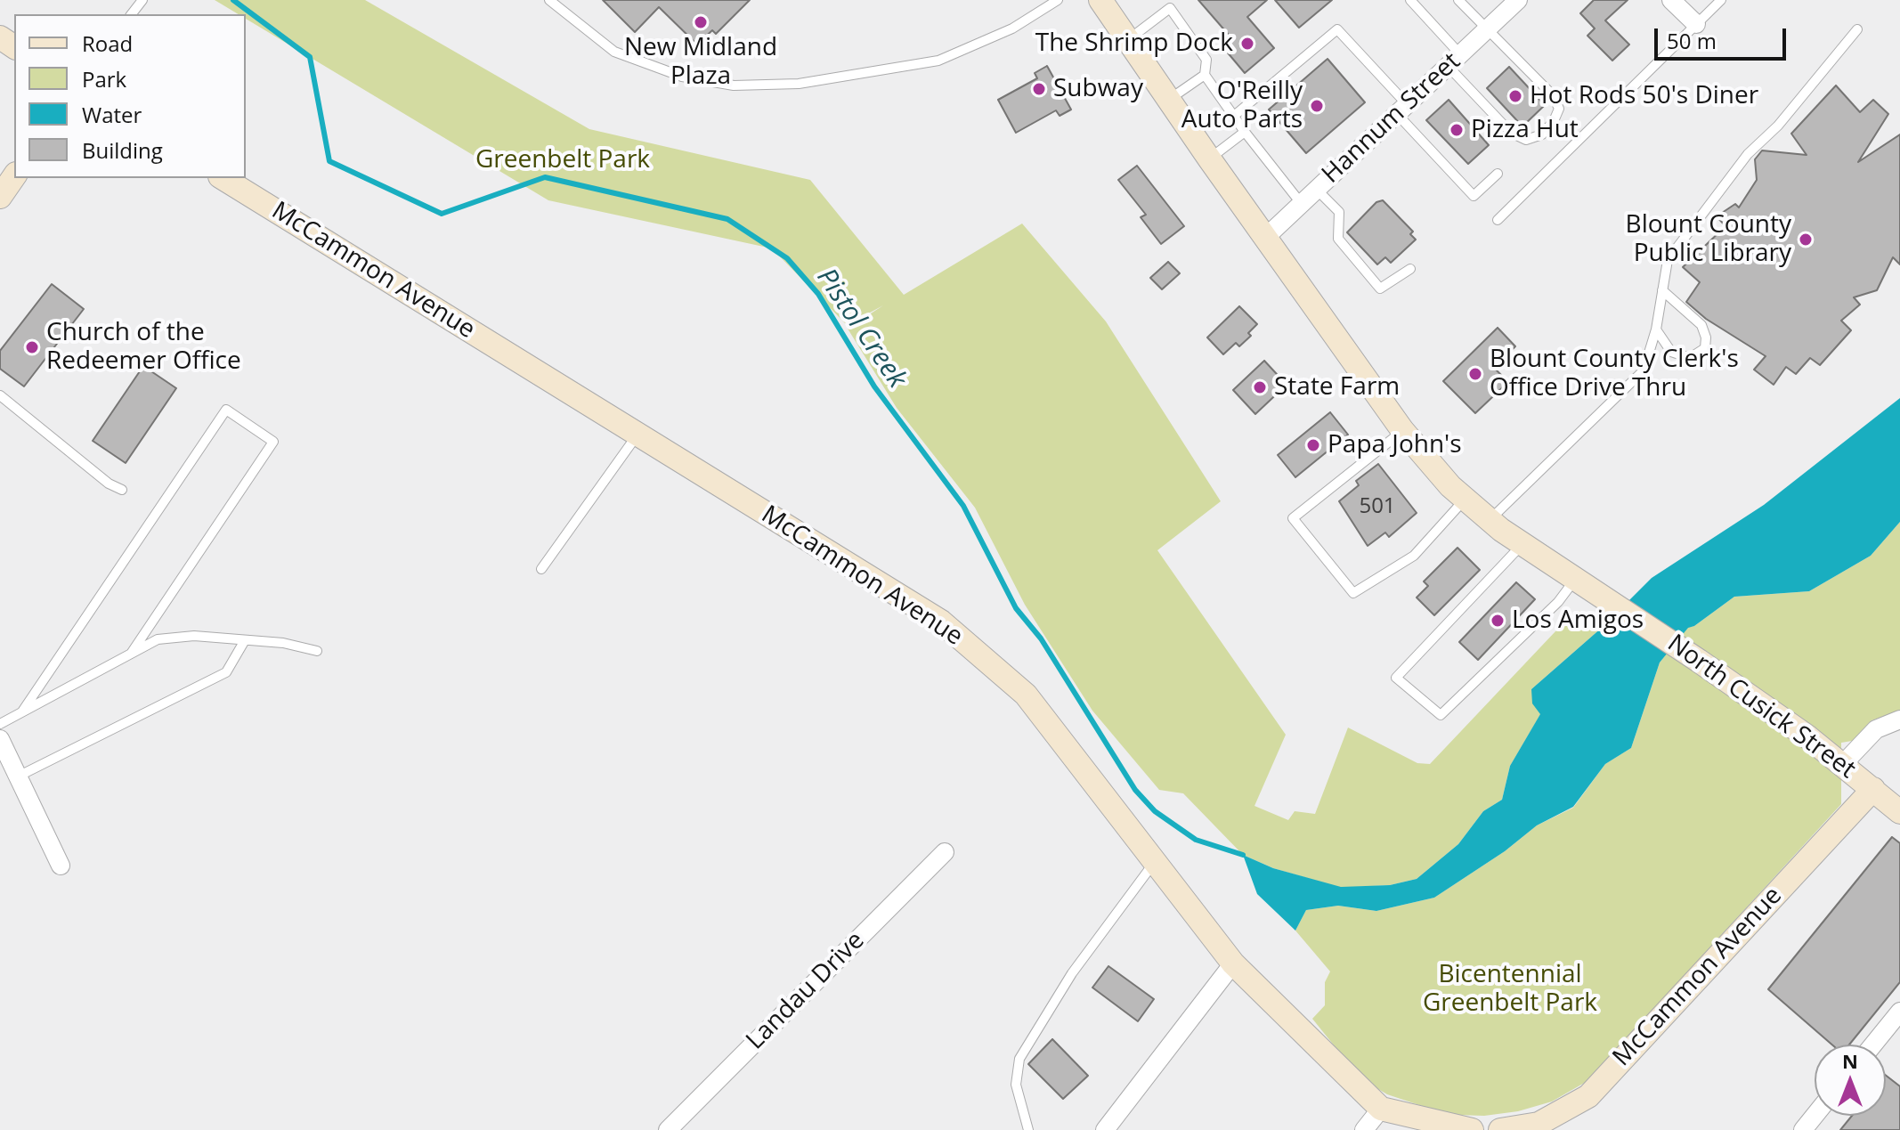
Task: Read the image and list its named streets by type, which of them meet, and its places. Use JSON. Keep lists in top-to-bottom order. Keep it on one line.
{"streets":{"street":["Hannum Street","McCammon Avenue","North Cusick Street","Landau Drive"]},"crossings":[["Hannum Street","North Cusick Street"],["McCammon Avenue","North Cusick Street"]],"water":["Pistol Creek"],"parks":["Greenbelt Park","Bicentennial Greenbelt Park"],"places":["New Midland Plaza","The Shrimp Dock","Subway","Hot Rods 50's Diner","O'Reilly Auto Parts","Pizza Hut","Blount County Public Library","Church of the Redeemer Office","Blount County Clerk's Office Drive Thru","State Farm","Papa John's","Los Amigos"],"house_numbers":["501"],"legend":["Road","Park","Water","Building"],"scale_bar":"50 m","north":"top"}
